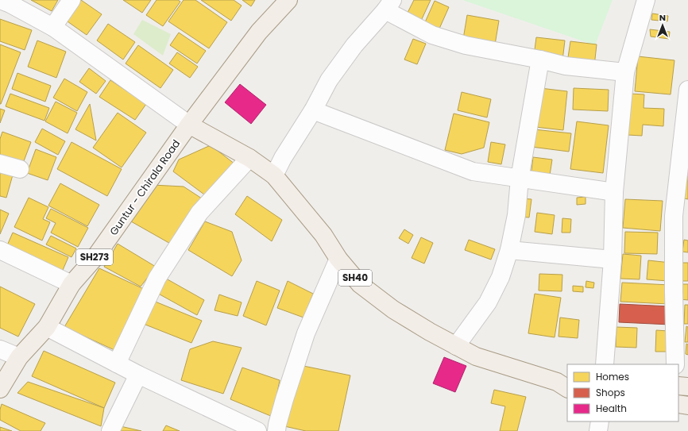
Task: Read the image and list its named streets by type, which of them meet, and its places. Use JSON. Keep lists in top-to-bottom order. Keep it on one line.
{"streets":{"main road":["Guntur - Chirala Road","SH273","SH40"]},"crossings":[["Guntur - Chirala Road","SH40"]],"legend":["Homes","Shops","Health"],"north":"top"}
